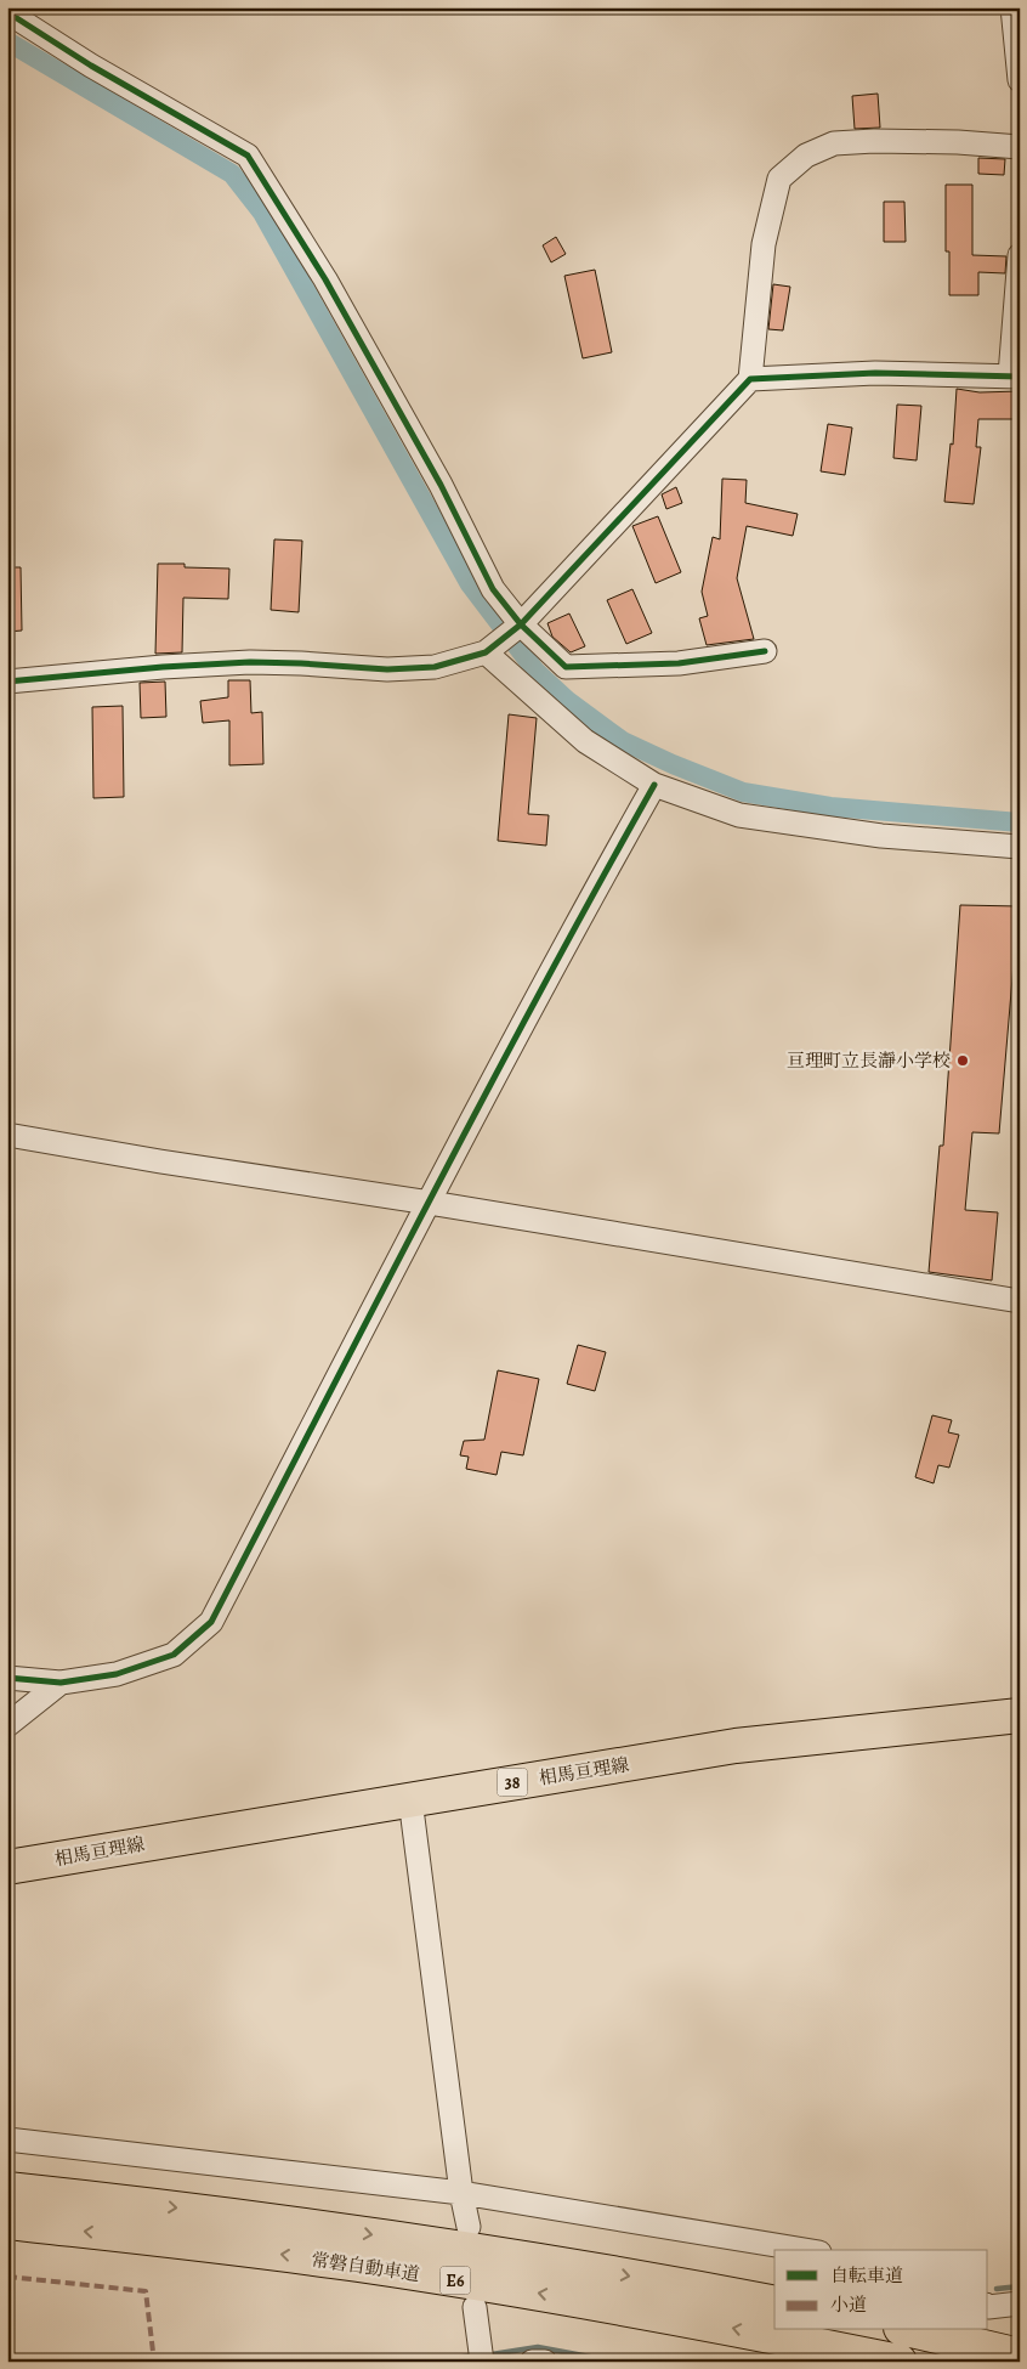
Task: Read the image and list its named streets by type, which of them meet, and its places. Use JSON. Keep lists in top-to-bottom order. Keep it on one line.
{"streets":{"main road":["相馬亘理線","38","常磐自動車道","E6"]},"places":["亘理町立長瀞小学校"],"legend":["自転車道","小道"]}
